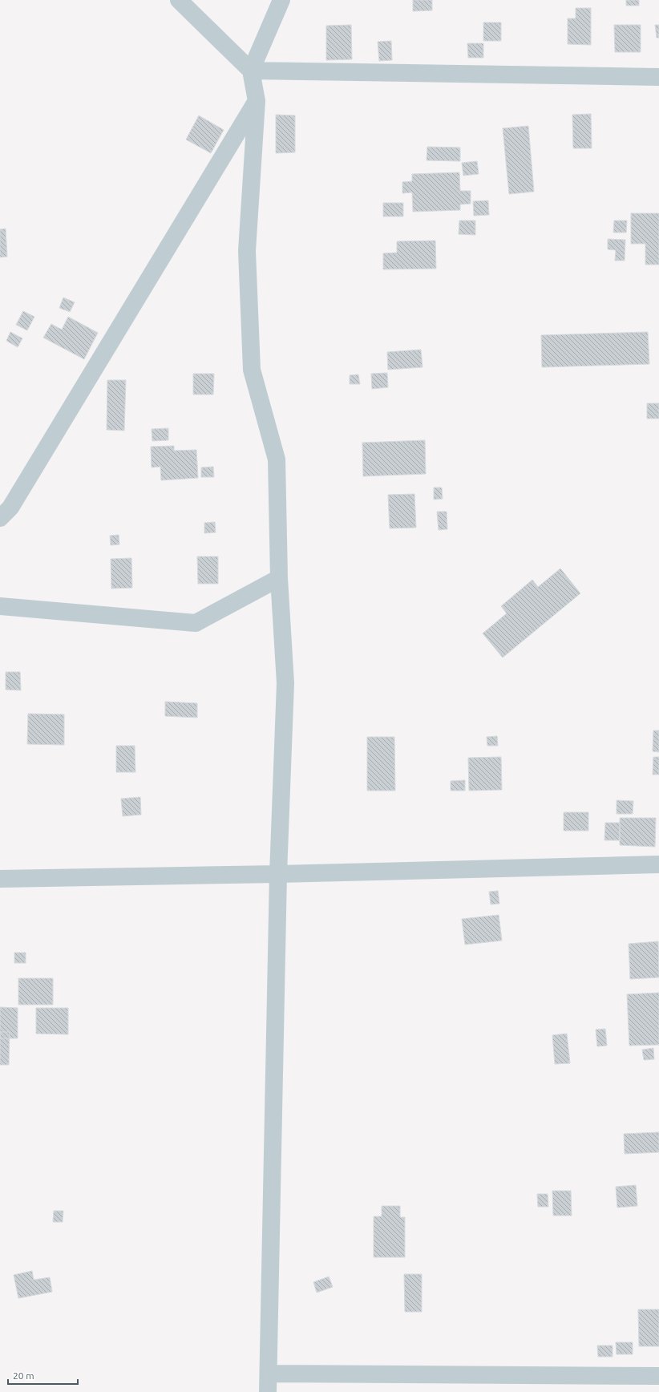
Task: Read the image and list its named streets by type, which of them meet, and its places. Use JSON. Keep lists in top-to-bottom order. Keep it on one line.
{"scale_bar":"20 m"}
